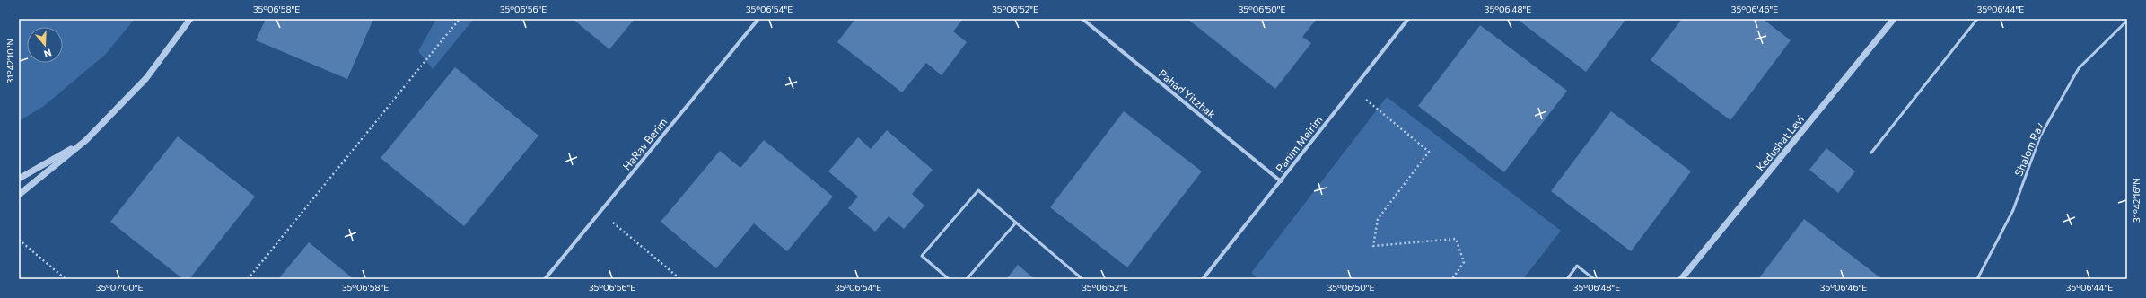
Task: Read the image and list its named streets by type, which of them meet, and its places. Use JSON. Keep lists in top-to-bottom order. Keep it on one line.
{"streets":{"street":["Pahad Yitzhak","Kedushat Levi","HaRav Berim","Panim Meirim"],"lane":["Shalom Rav"]},"crossings":[["Pahad Yitzhak","Panim Meirim"]],"north":"bottom","coordinates":["35°06'58\"E","35°06'56\"E","35°06'54\"E","35°06'52\"E","35°06'50\"E","35°06'48\"E","35°06'46\"E","35°06'44\"E","31°42'10\"N","31°42'16\"N","35°07'00\"E"]}
